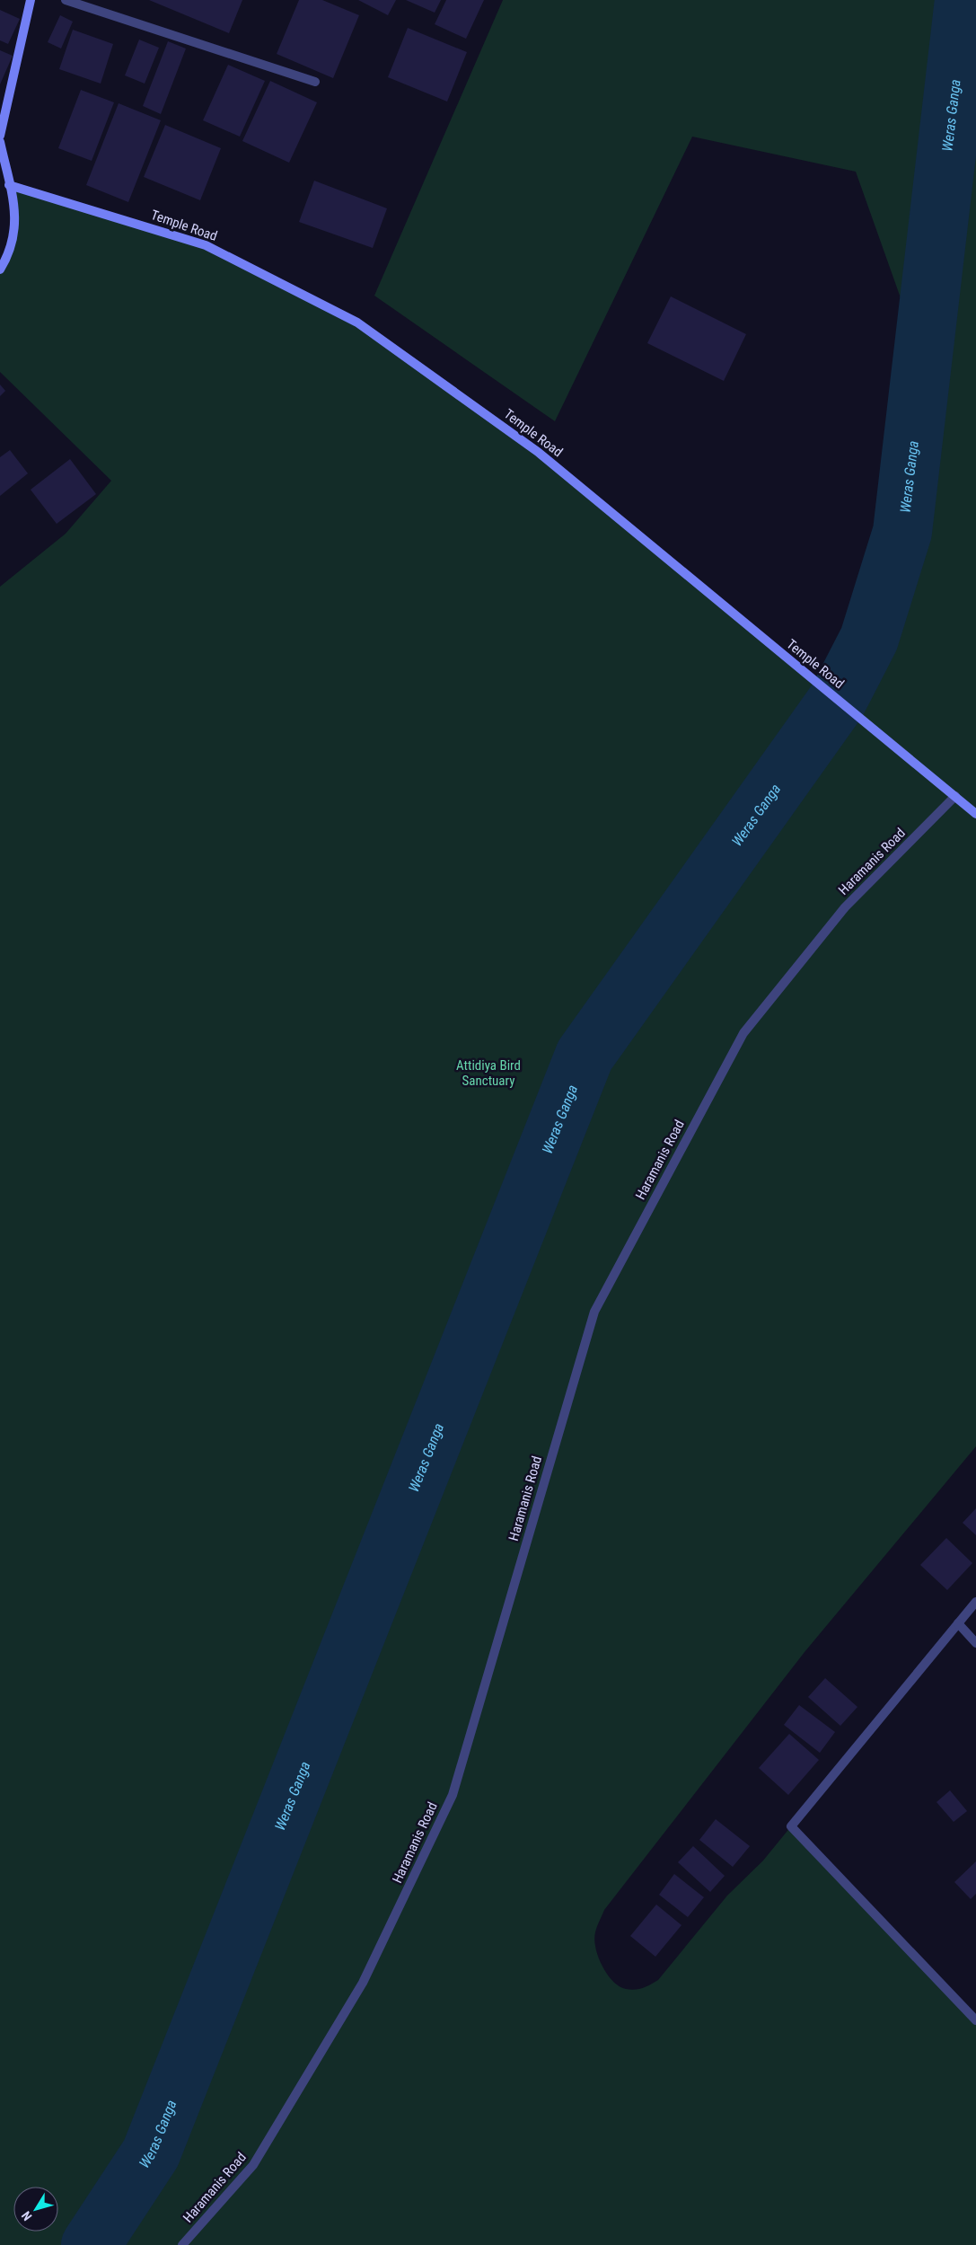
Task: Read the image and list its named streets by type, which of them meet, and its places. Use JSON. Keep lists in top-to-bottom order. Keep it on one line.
{"streets":{"street":["Temple Road","Haramanis Road"]},"crossings":[["Temple Road","Haramanis Road"]],"water":["Weras Ganga"],"parks":["Attidiya Bird Sanctuary"],"north":"bottom left"}
